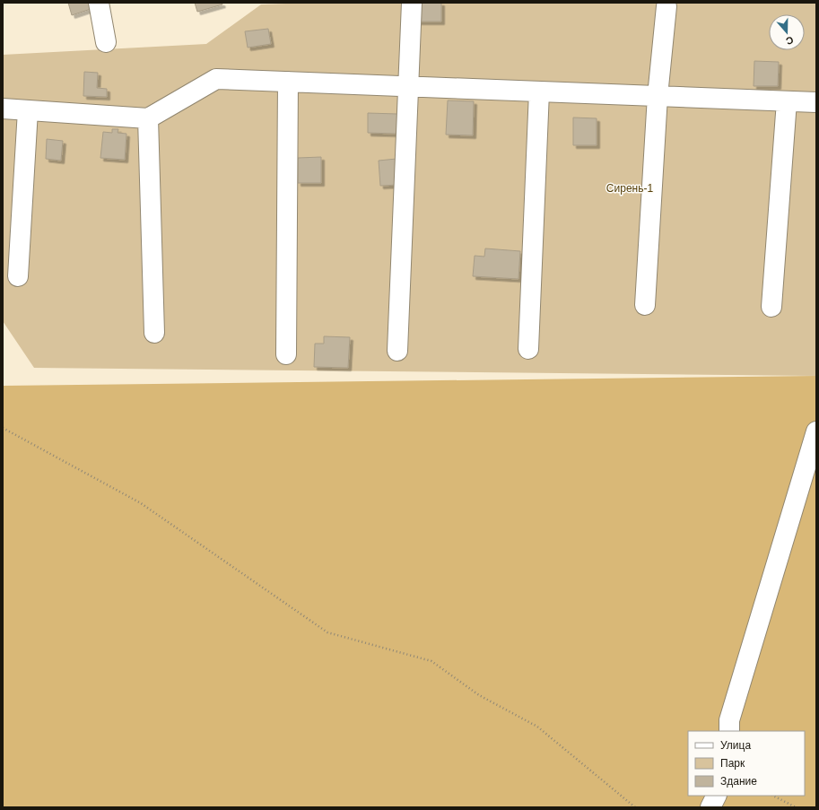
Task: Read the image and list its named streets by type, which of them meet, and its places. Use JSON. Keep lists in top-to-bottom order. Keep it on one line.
{"parks":["Сирень-1"],"legend":["Улица","Парк","Здание"],"north":"bottom"}
